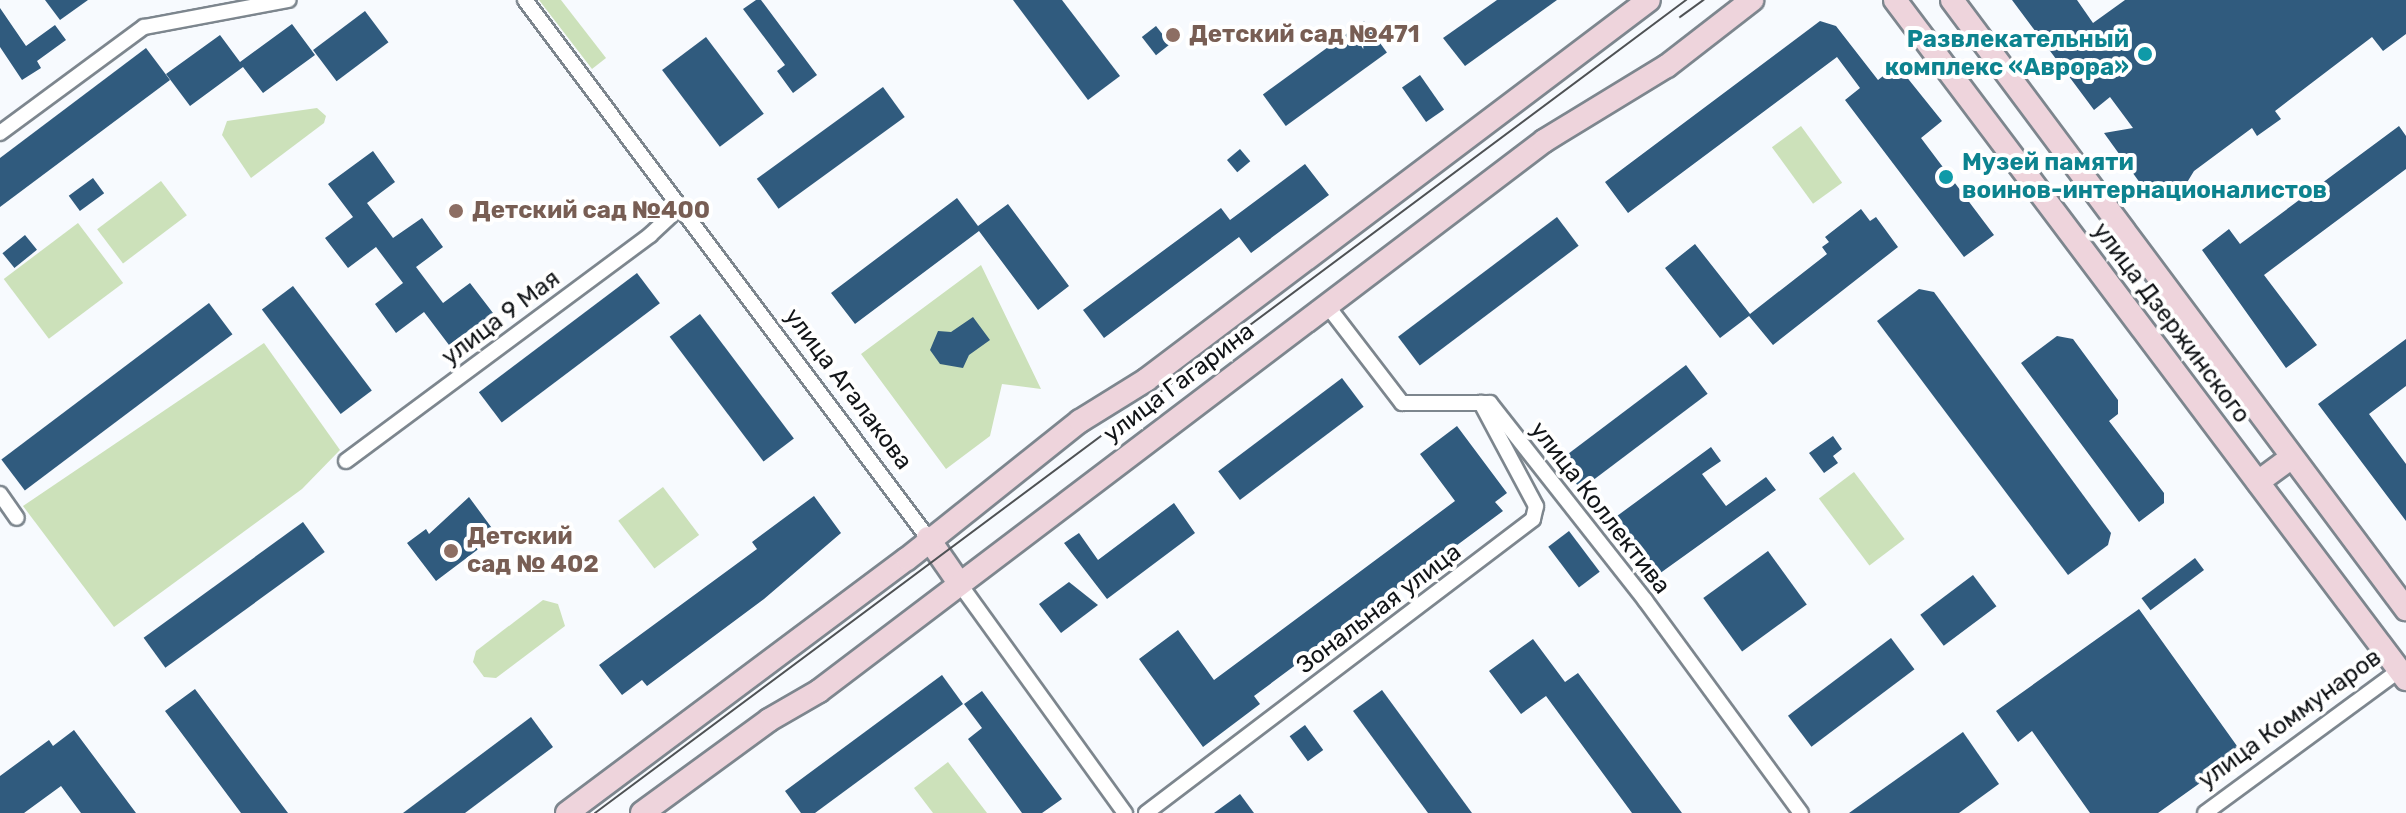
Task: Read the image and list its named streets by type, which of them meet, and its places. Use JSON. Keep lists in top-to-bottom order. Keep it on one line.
{"streets":{"main road":["улица Дзержинского","улица Гагарина","улица Агалакова"],"street":["улица 9 Мая","улица Коллектива","Зональная улица","улица Коммунаров"]},"crossings":[["улица 9 Мая","улица Агалакова"],["улица Дзержинского","улица Коммунаров"],["улица Гагарина","улица Агалакова"],["улица Коллектива","Зональная улица"]],"places":["Детский сад №471","Развлекательный комплекс «Аврора»","Музей памяти воинов-интернационалистов","Детский сад №400","Детский сад № 402"]}
